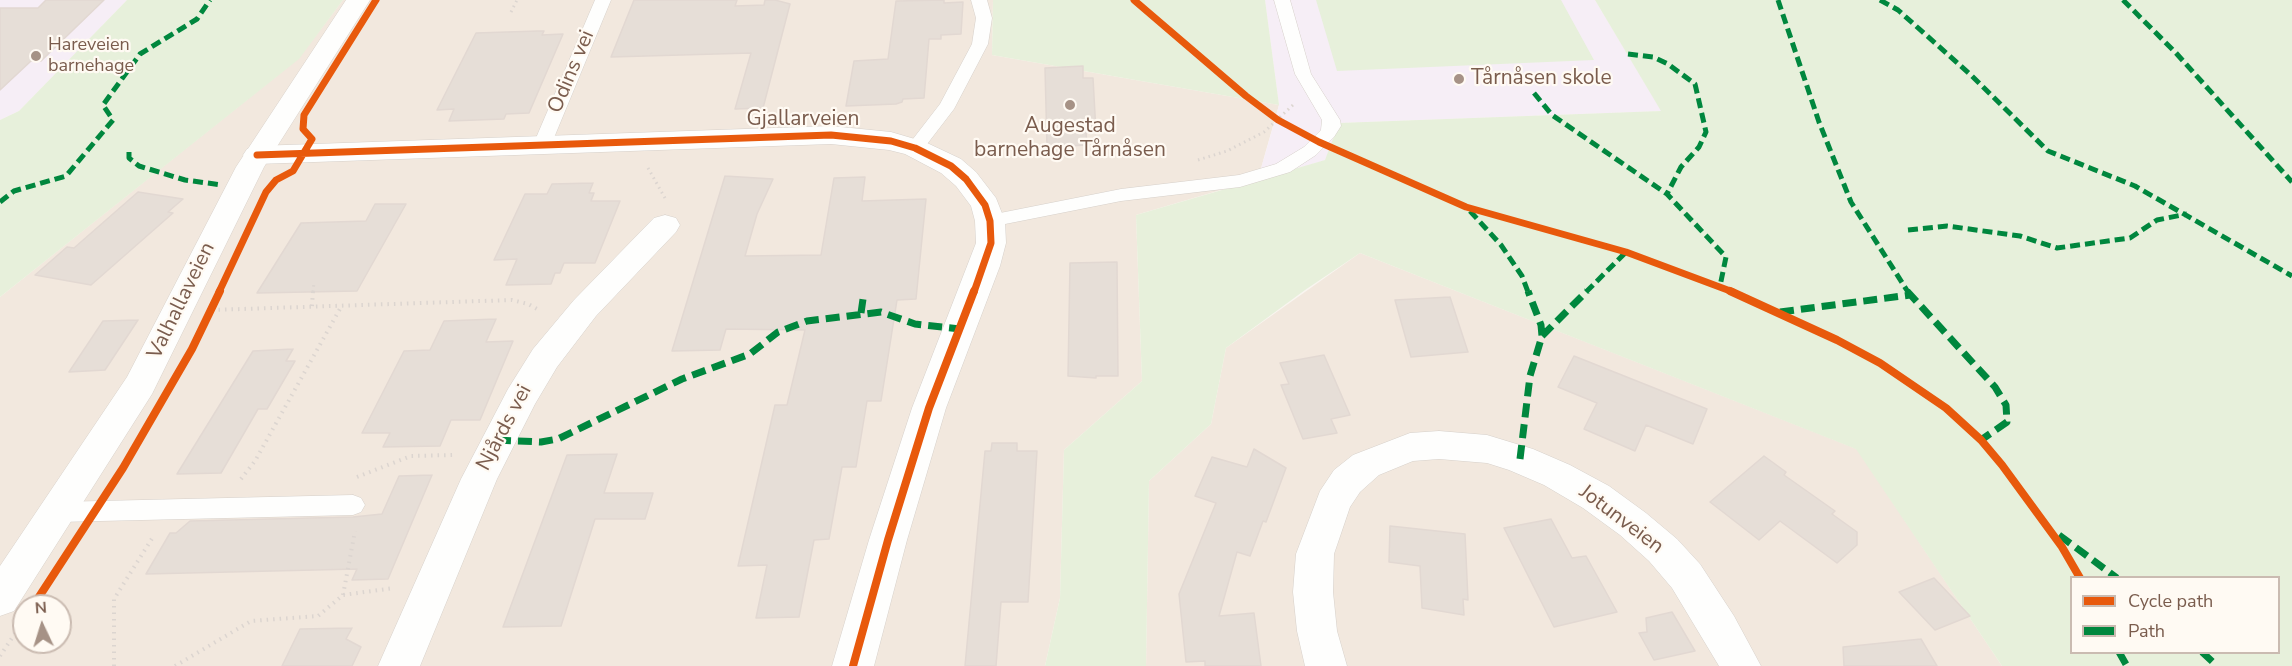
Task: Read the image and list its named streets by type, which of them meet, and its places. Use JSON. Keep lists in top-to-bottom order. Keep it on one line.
{"streets":{"street":["Gjallarveien","Valhallaveien","Njårds vei","Jotunveien"],"lane":["Odins vei"]},"crossings":[["Odins vei","Gjallarveien"],["Gjallarveien","Valhallaveien"]],"places":["Hareveien barnehage","Tårnåsen skole","Augestad barnehage Tårnåsen"],"legend":["Cycle path","Path"],"north":"top"}
